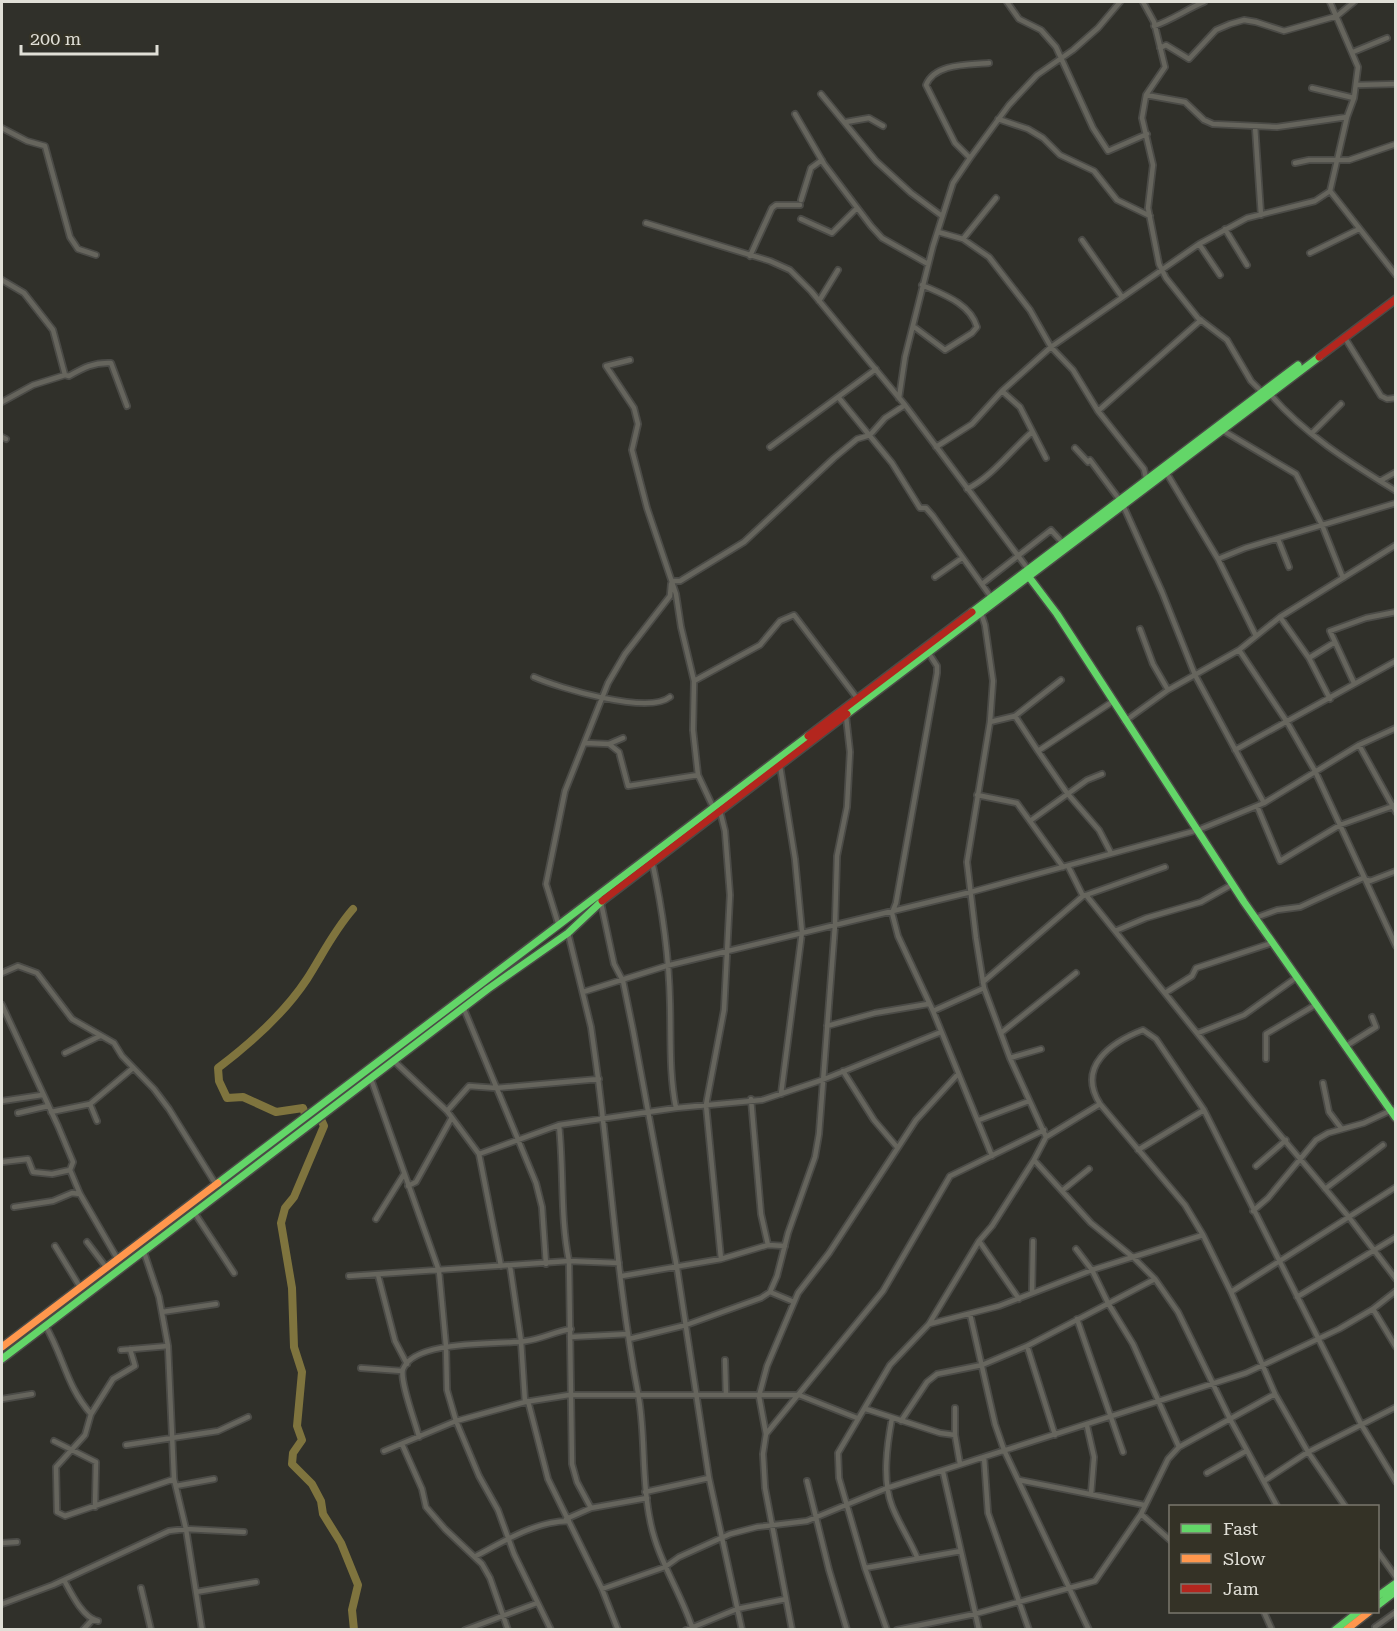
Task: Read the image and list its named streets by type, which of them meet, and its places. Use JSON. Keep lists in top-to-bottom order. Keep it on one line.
{"legend":["Fast","Slow","Jam"],"scale_bar":"200 m"}
